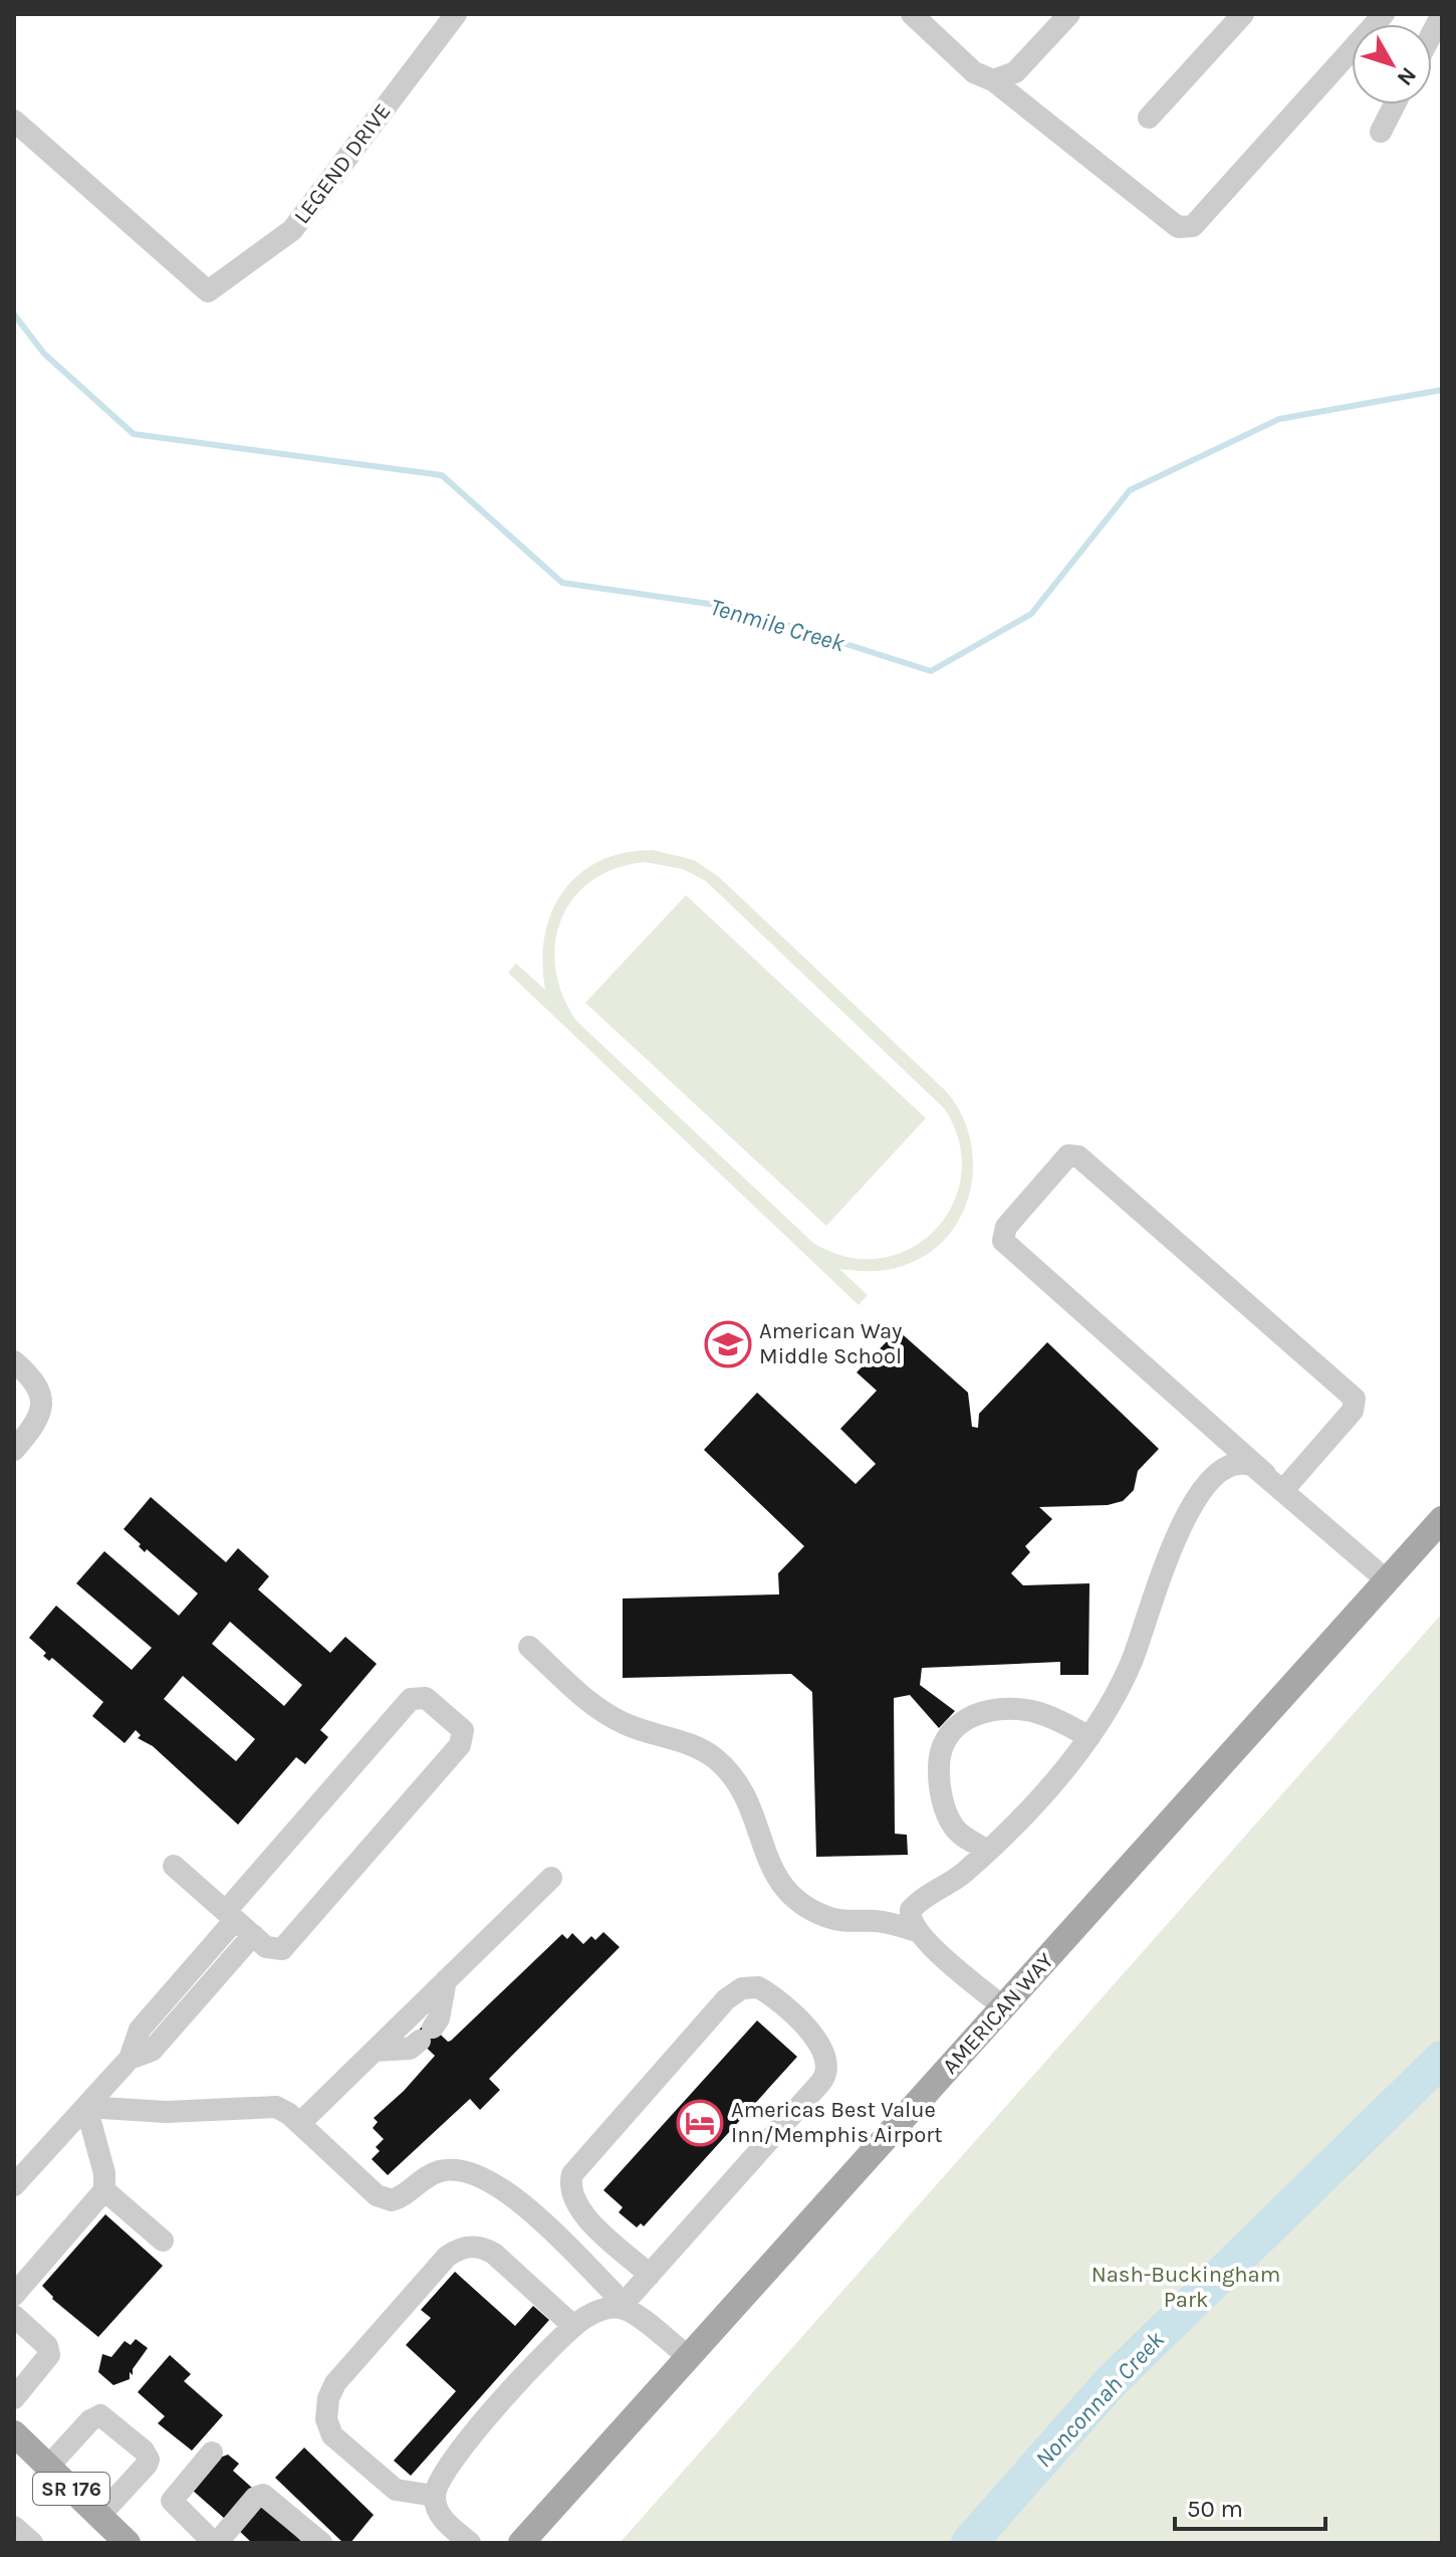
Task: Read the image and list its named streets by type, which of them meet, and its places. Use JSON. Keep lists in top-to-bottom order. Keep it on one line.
{"streets":{"main road":["AMERICAN WAY","SR 176"],"street":["LEGEND DRIVE"]},"water":["Tenmile Creek","Nonconnah Creek"],"parks":["Nash-Buckingham Park"],"places":{"school or university":["American Way Middle School"],"hotel":["Americas Best Value Inn/Memphis Airport"]},"scale_bar":"50 m","north":"bottom right"}
